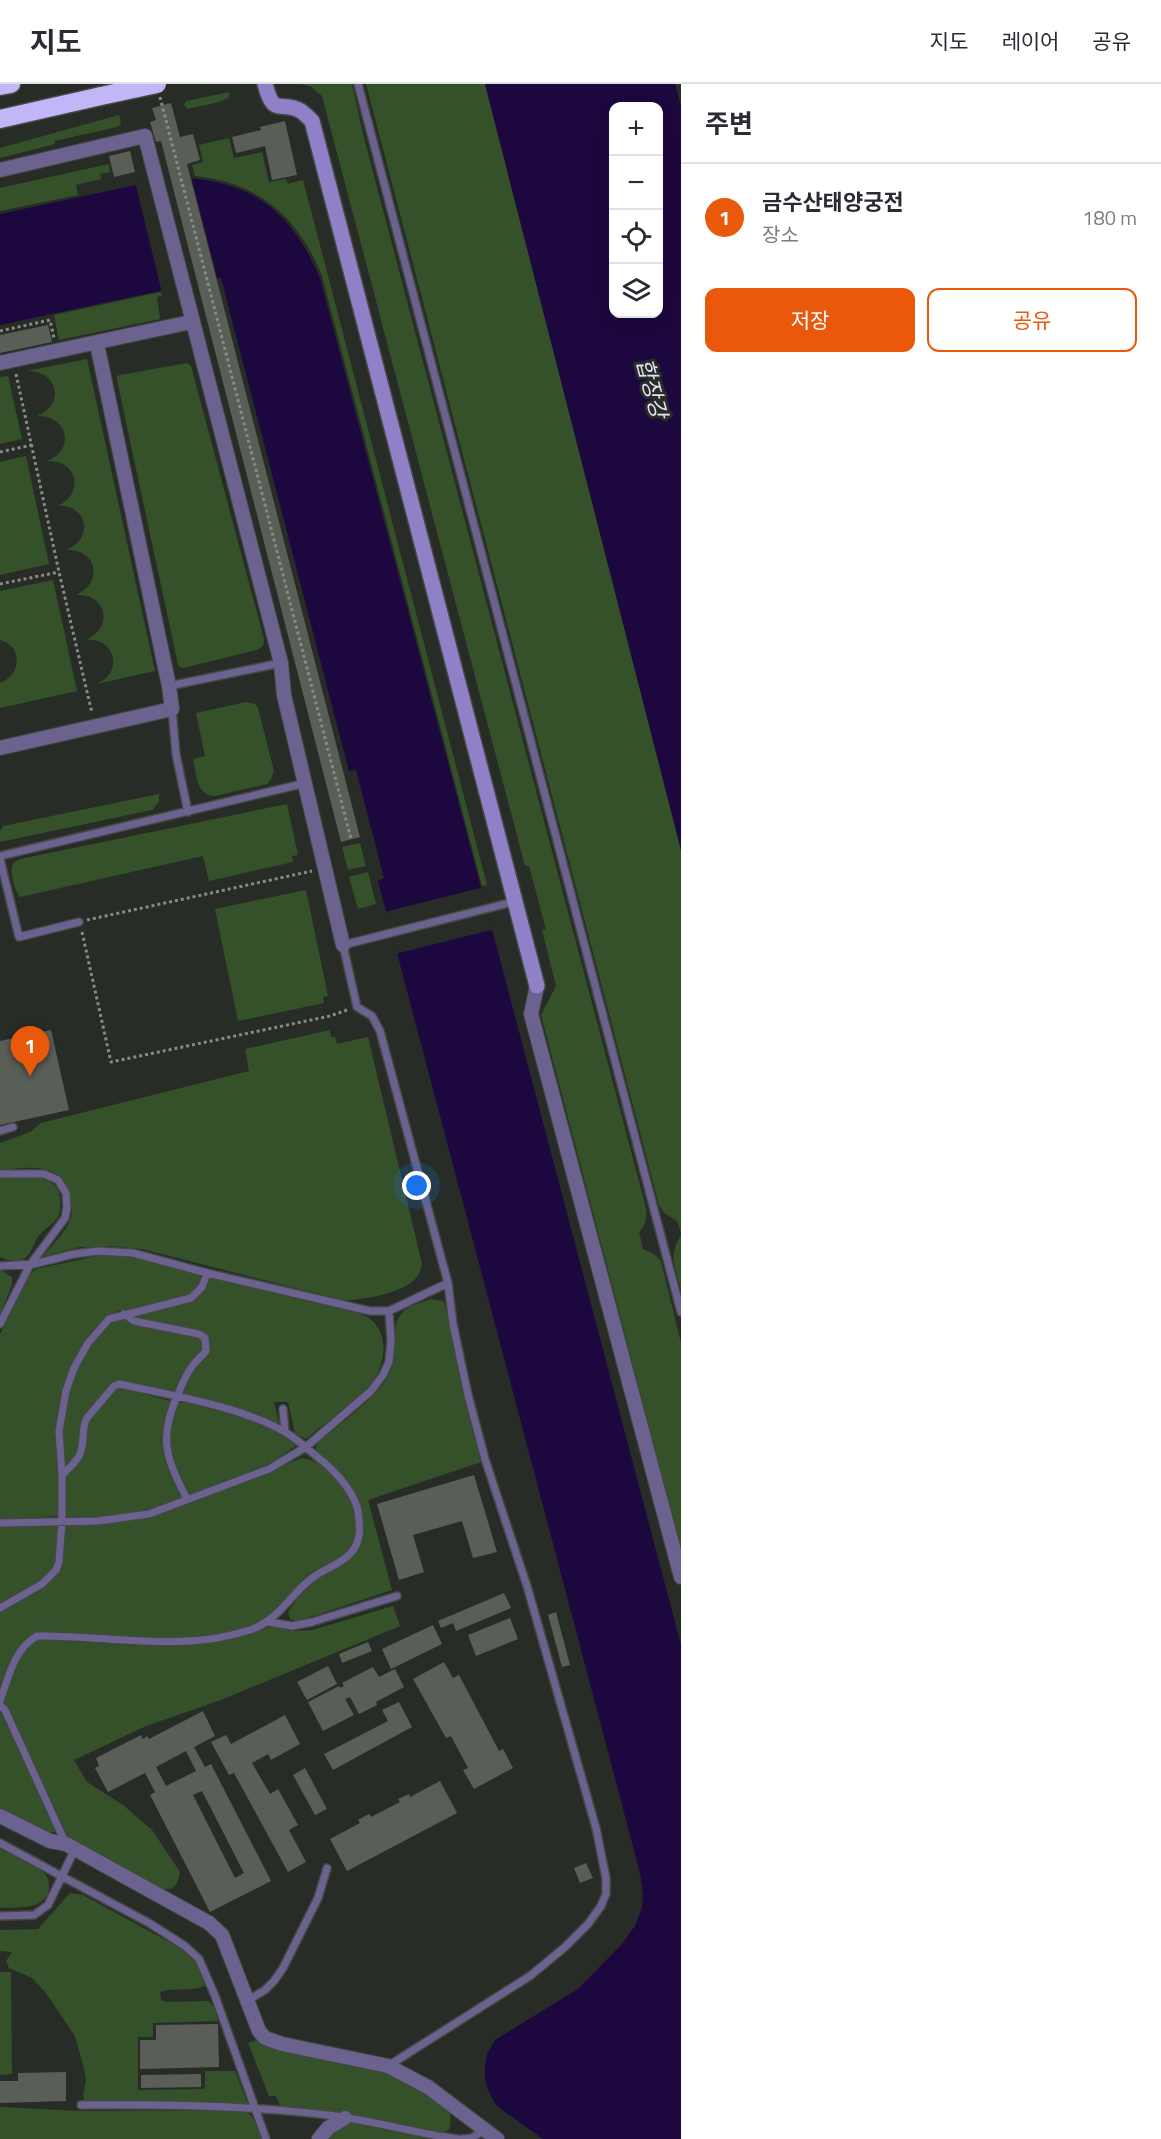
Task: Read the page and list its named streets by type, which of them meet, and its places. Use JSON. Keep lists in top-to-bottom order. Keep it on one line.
{"water":["합장강"],"page":{"header":"지도","nav":["지도","레이어","공유"],"heading":"주변","map_buttons":["+","−"],"list":[{"mark":"1","name":"금수산태양궁전","note":"장소","value":"180 m"}],"buttons":["저장","공유"],"pins":"1"}}
